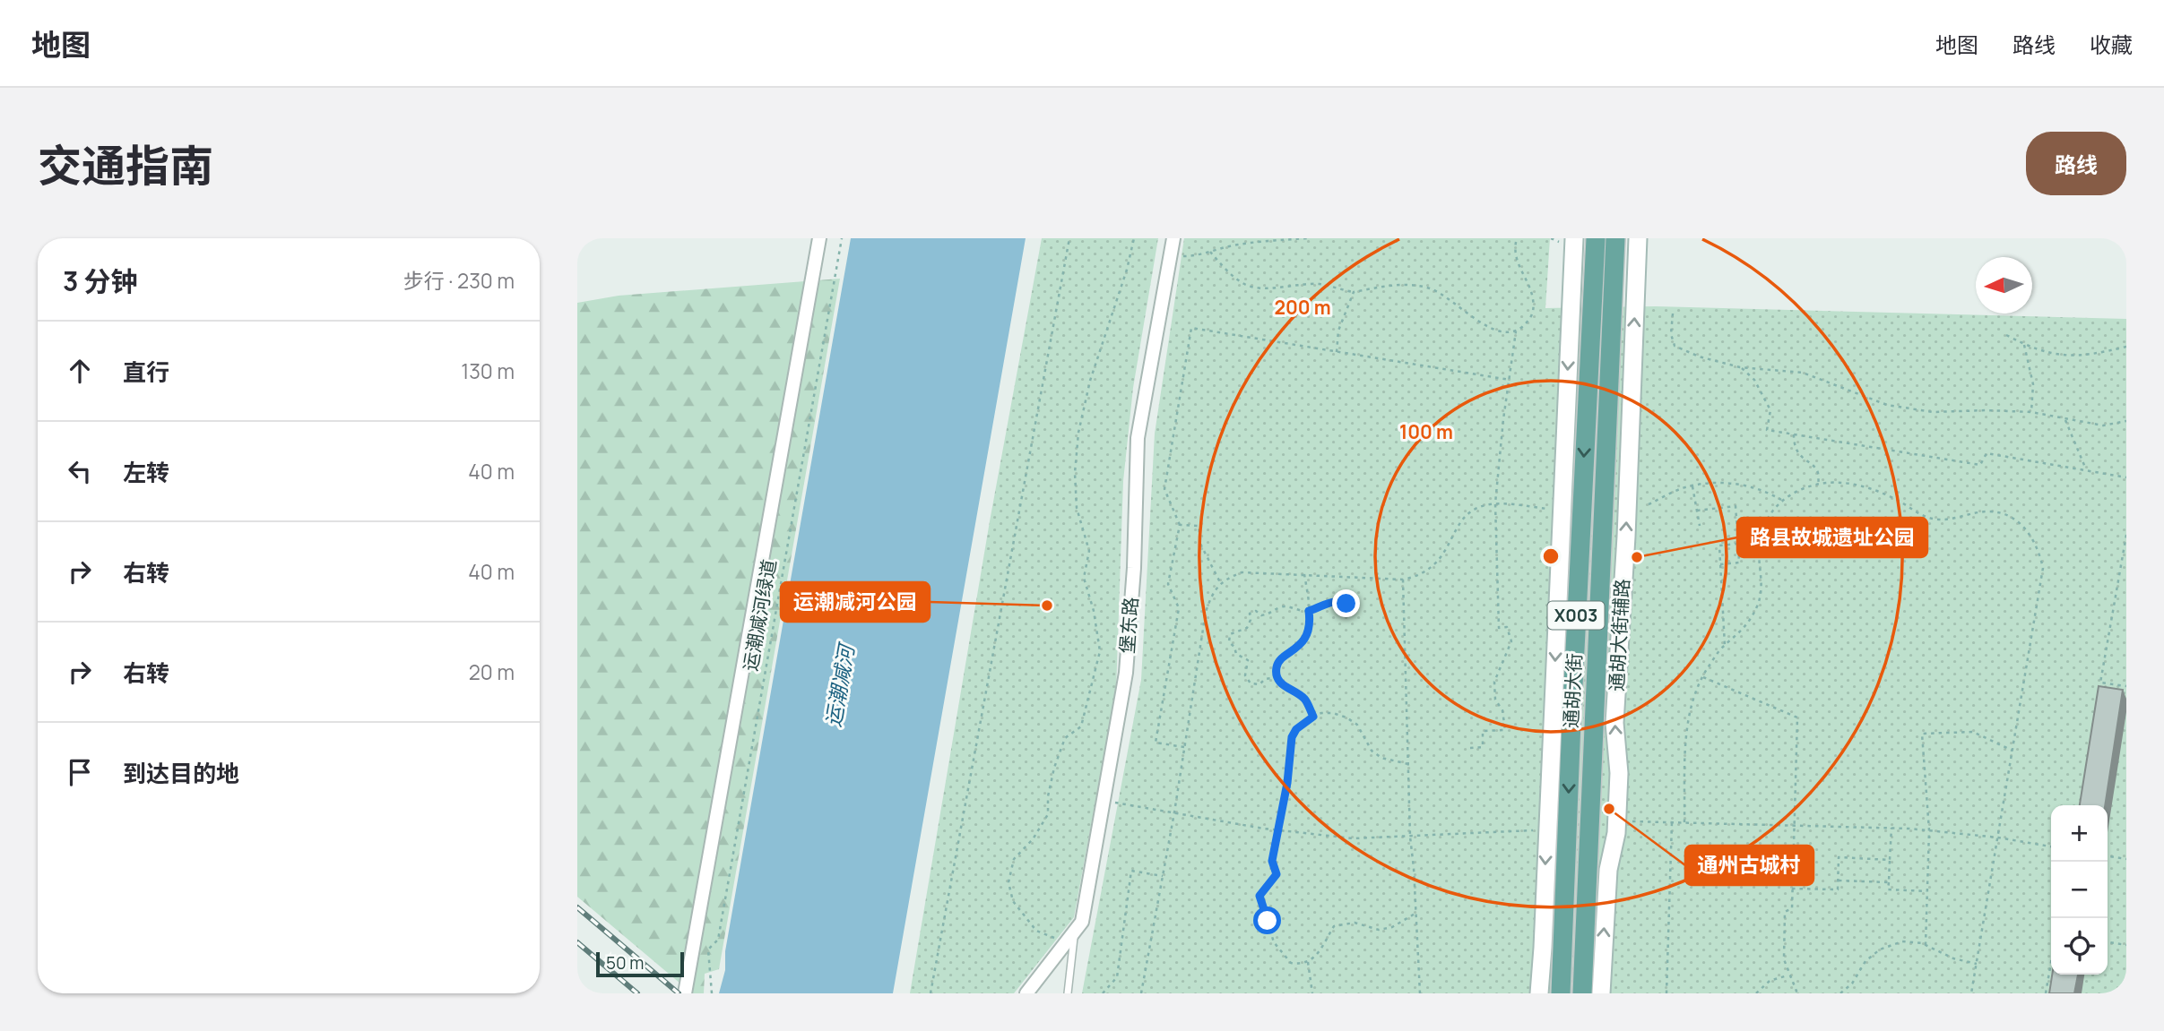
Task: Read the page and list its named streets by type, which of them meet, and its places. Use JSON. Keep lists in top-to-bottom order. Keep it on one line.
{"streets":{"main road":["X003","通胡大街"],"street":["堡东路","通胡大街辅路"],"path":["运潮减河绿道"]},"water":["运潮减河"],"places":["路县故城遗址公园","运潮减河公园","通州古城村"],"scale_bar":"50 m","north":"left","page":{"header":"地图","nav":["地图","路线","收藏"],"title":"交通指南","buttons":"路线","heading":["3 分钟","步行 · 230 m"],"list":[["直行","130 m"],["左转","40 m"],["右转","40 m"],["右转","20 m"],"到达目的地"],"map_buttons":["+","−"],"scale":"50 m"},"rings":["200 m","100 m"]}
